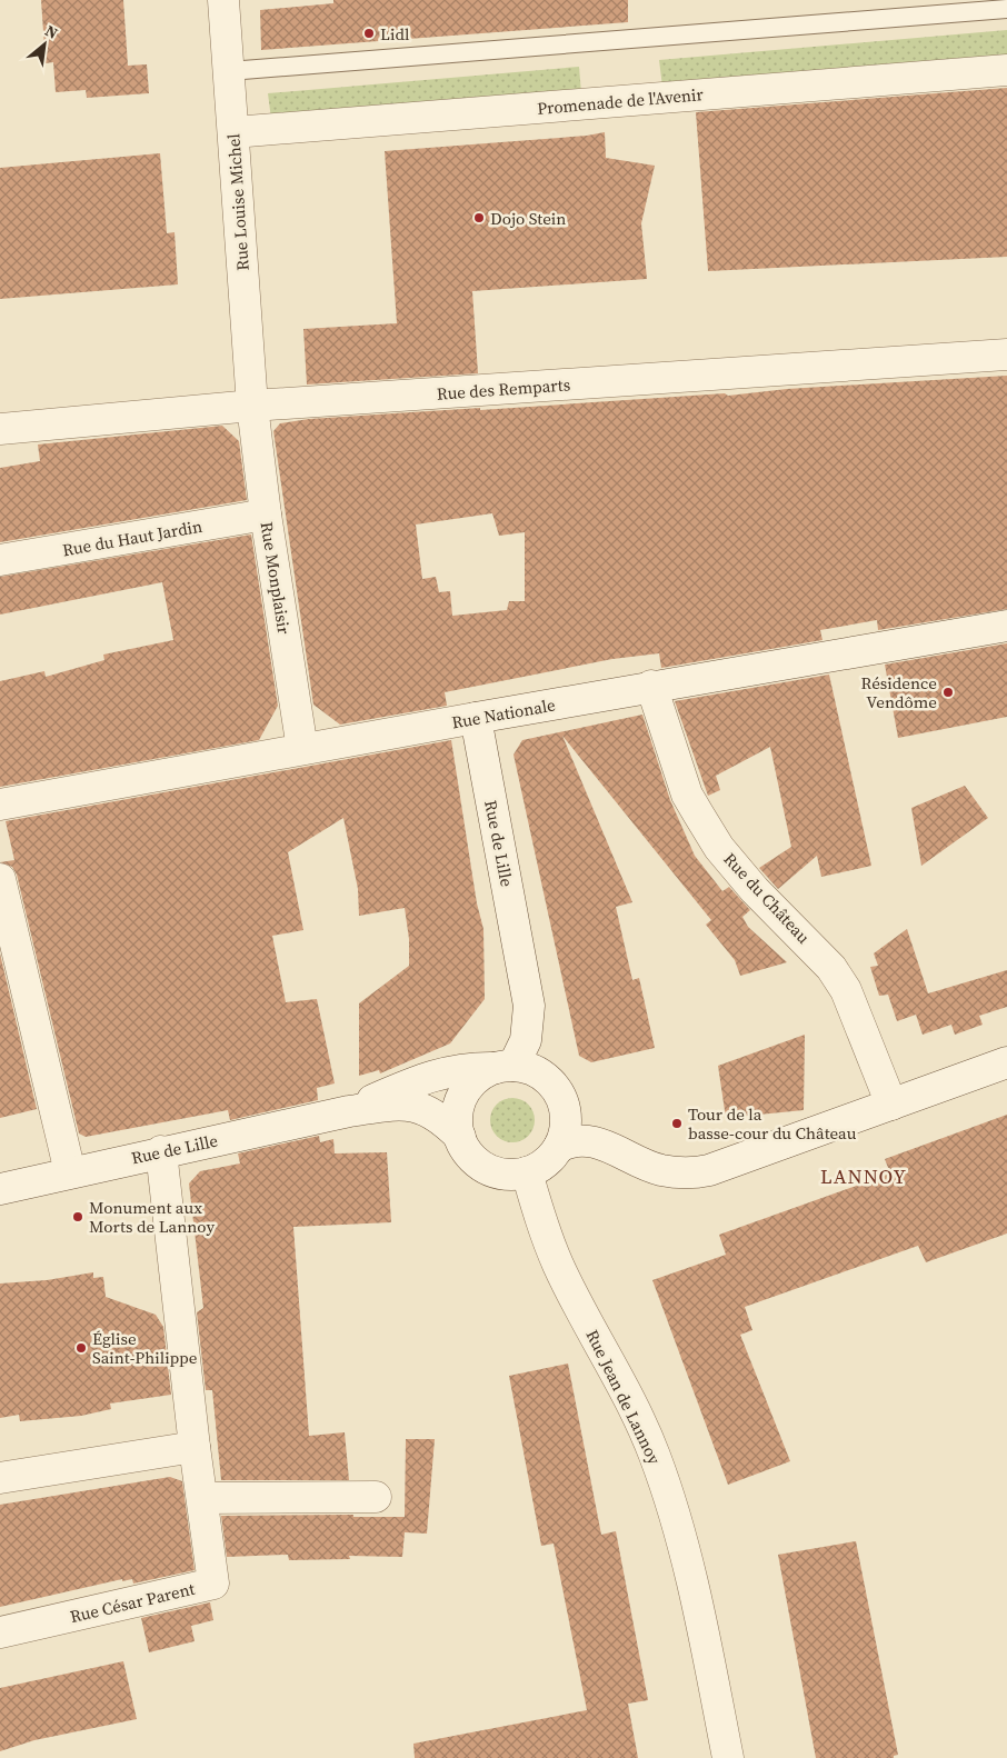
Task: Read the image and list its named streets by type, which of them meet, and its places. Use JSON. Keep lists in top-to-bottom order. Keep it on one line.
{"streets":{"street":["Promenade de l'Avenir","Rue Louise Michel","Rue des Remparts","Rue du Haut Jardin","Rue Monplaisir","Rue Nationale","Rue de Lille","Rue du Château","Rue Jean de Lannoy","Rue César Parent"]},"crossings":[["Promenade de l'Avenir","Rue Louise Michel"],["Rue Louise Michel","Rue des Remparts"],["Rue Louise Michel","Rue Monplaisir"],["Rue des Remparts","Rue Monplaisir"],["Rue du Haut Jardin","Rue Monplaisir"],["Rue Monplaisir","Rue Nationale"],["Rue Nationale","Rue de Lille"],["Rue Nationale","Rue du Château"],["Rue de Lille","Rue Jean de Lannoy"],["Rue de Lille","Rue César Parent"]],"districts":["LANNOY"],"places":["Lidl","Dojo Stein","Résidence Vendôme","Tour de la basse-cour du Château","Monument aux Morts de Lannoy","Église Saint-Philippe"],"north":"top right"}
